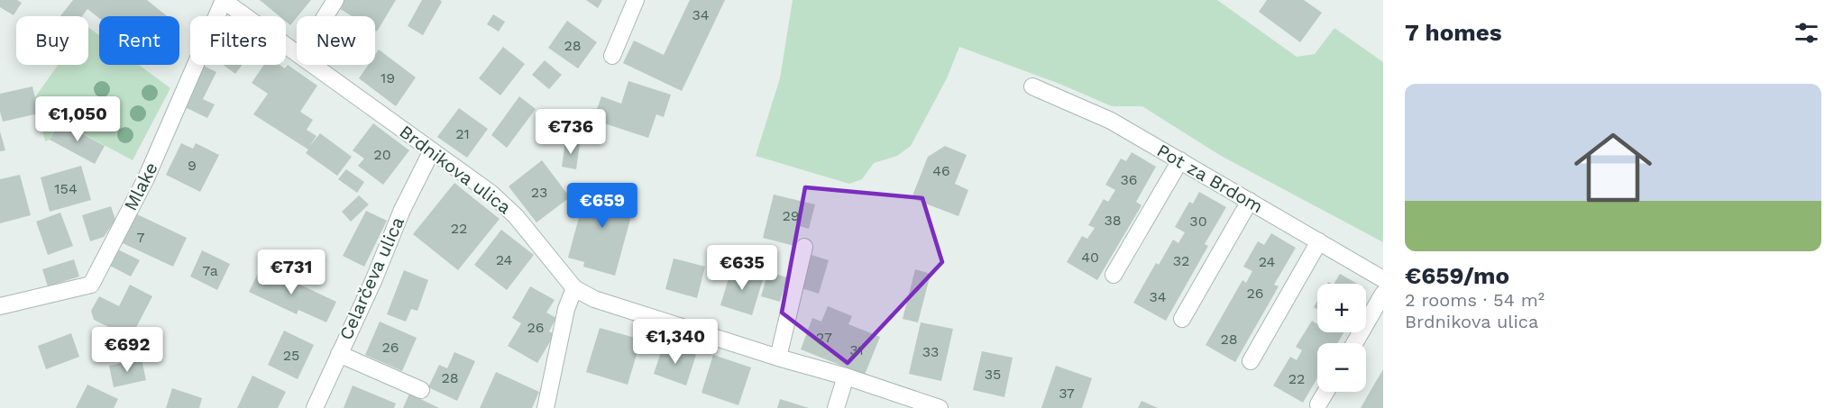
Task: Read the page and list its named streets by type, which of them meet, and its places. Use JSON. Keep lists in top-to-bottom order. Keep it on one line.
{"streets":{"street":["Brdnikova ulica","Pot za Brdom","Mlake","Celarčeva ulica"]},"crossings":[["Brdnikova ulica","Mlake"],["Brdnikova ulica","Celarčeva ulica"]],"house_numbers":["34","28","19","21","20","9","46","36","154","23","29","38","30","22","7","40","24","32","24","7a","26","34","26","27","28","26","31","33","25","35","28","22","37"],"page":{"heading":"7 homes","chip":["Buy","Rent","Filters","New"],"list":[{"name":"€659/mo","note":"2 rooms · 54 m² · Brdnikova ulica"}],"price":["€1,050","€736","€659","€635","€731","€1,340","€692"],"map_buttons":["+","−"]}}
